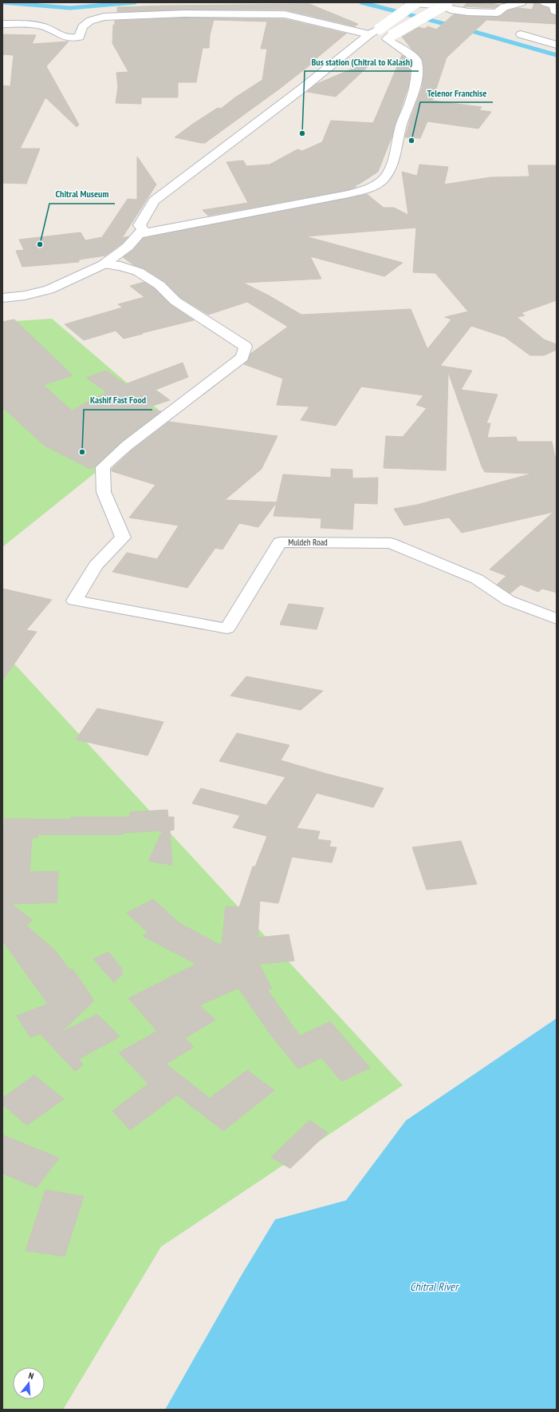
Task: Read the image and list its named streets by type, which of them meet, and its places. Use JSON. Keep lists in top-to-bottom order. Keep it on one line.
{"streets":{"street":["Muldeh Road"]},"water":["Chitral River"],"places":["Bus station (Chitral to Kalash)","Telenor Franchise","Chitral Museum","Kashif Fast Food"],"north":"top"}
